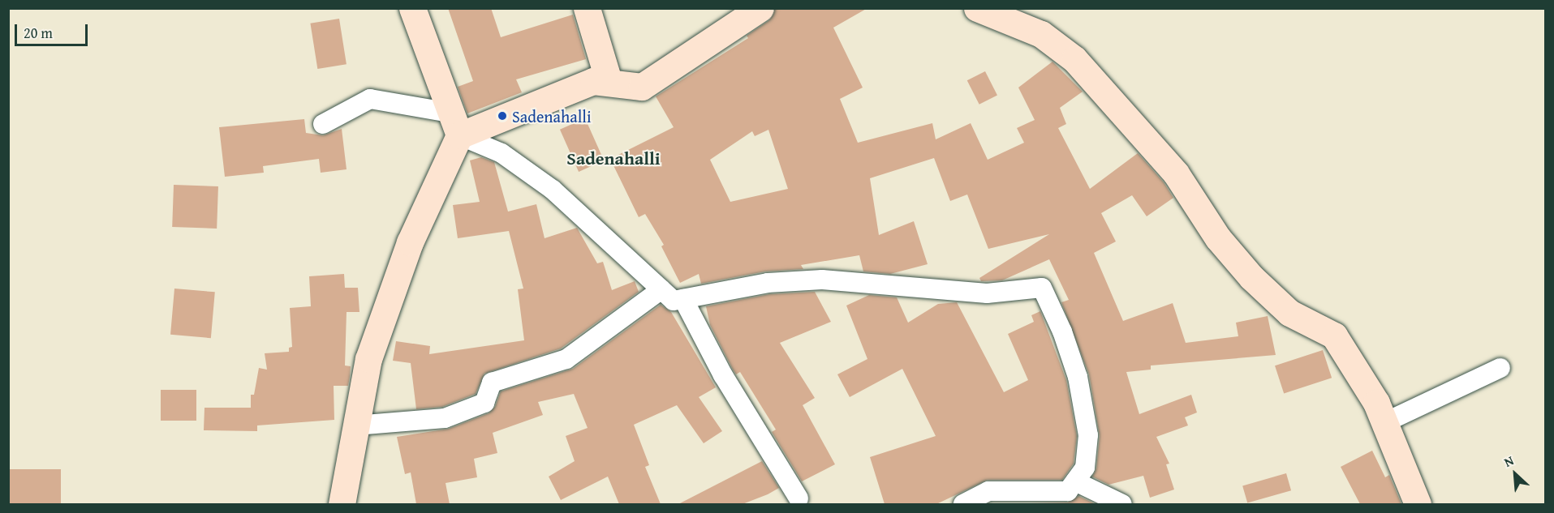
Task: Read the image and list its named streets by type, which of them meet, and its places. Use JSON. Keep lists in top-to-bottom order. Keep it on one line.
{"districts":["Sadenahalli"],"places":["Sadenahalli"],"scale_bar":"20 m","north":"top left"}
